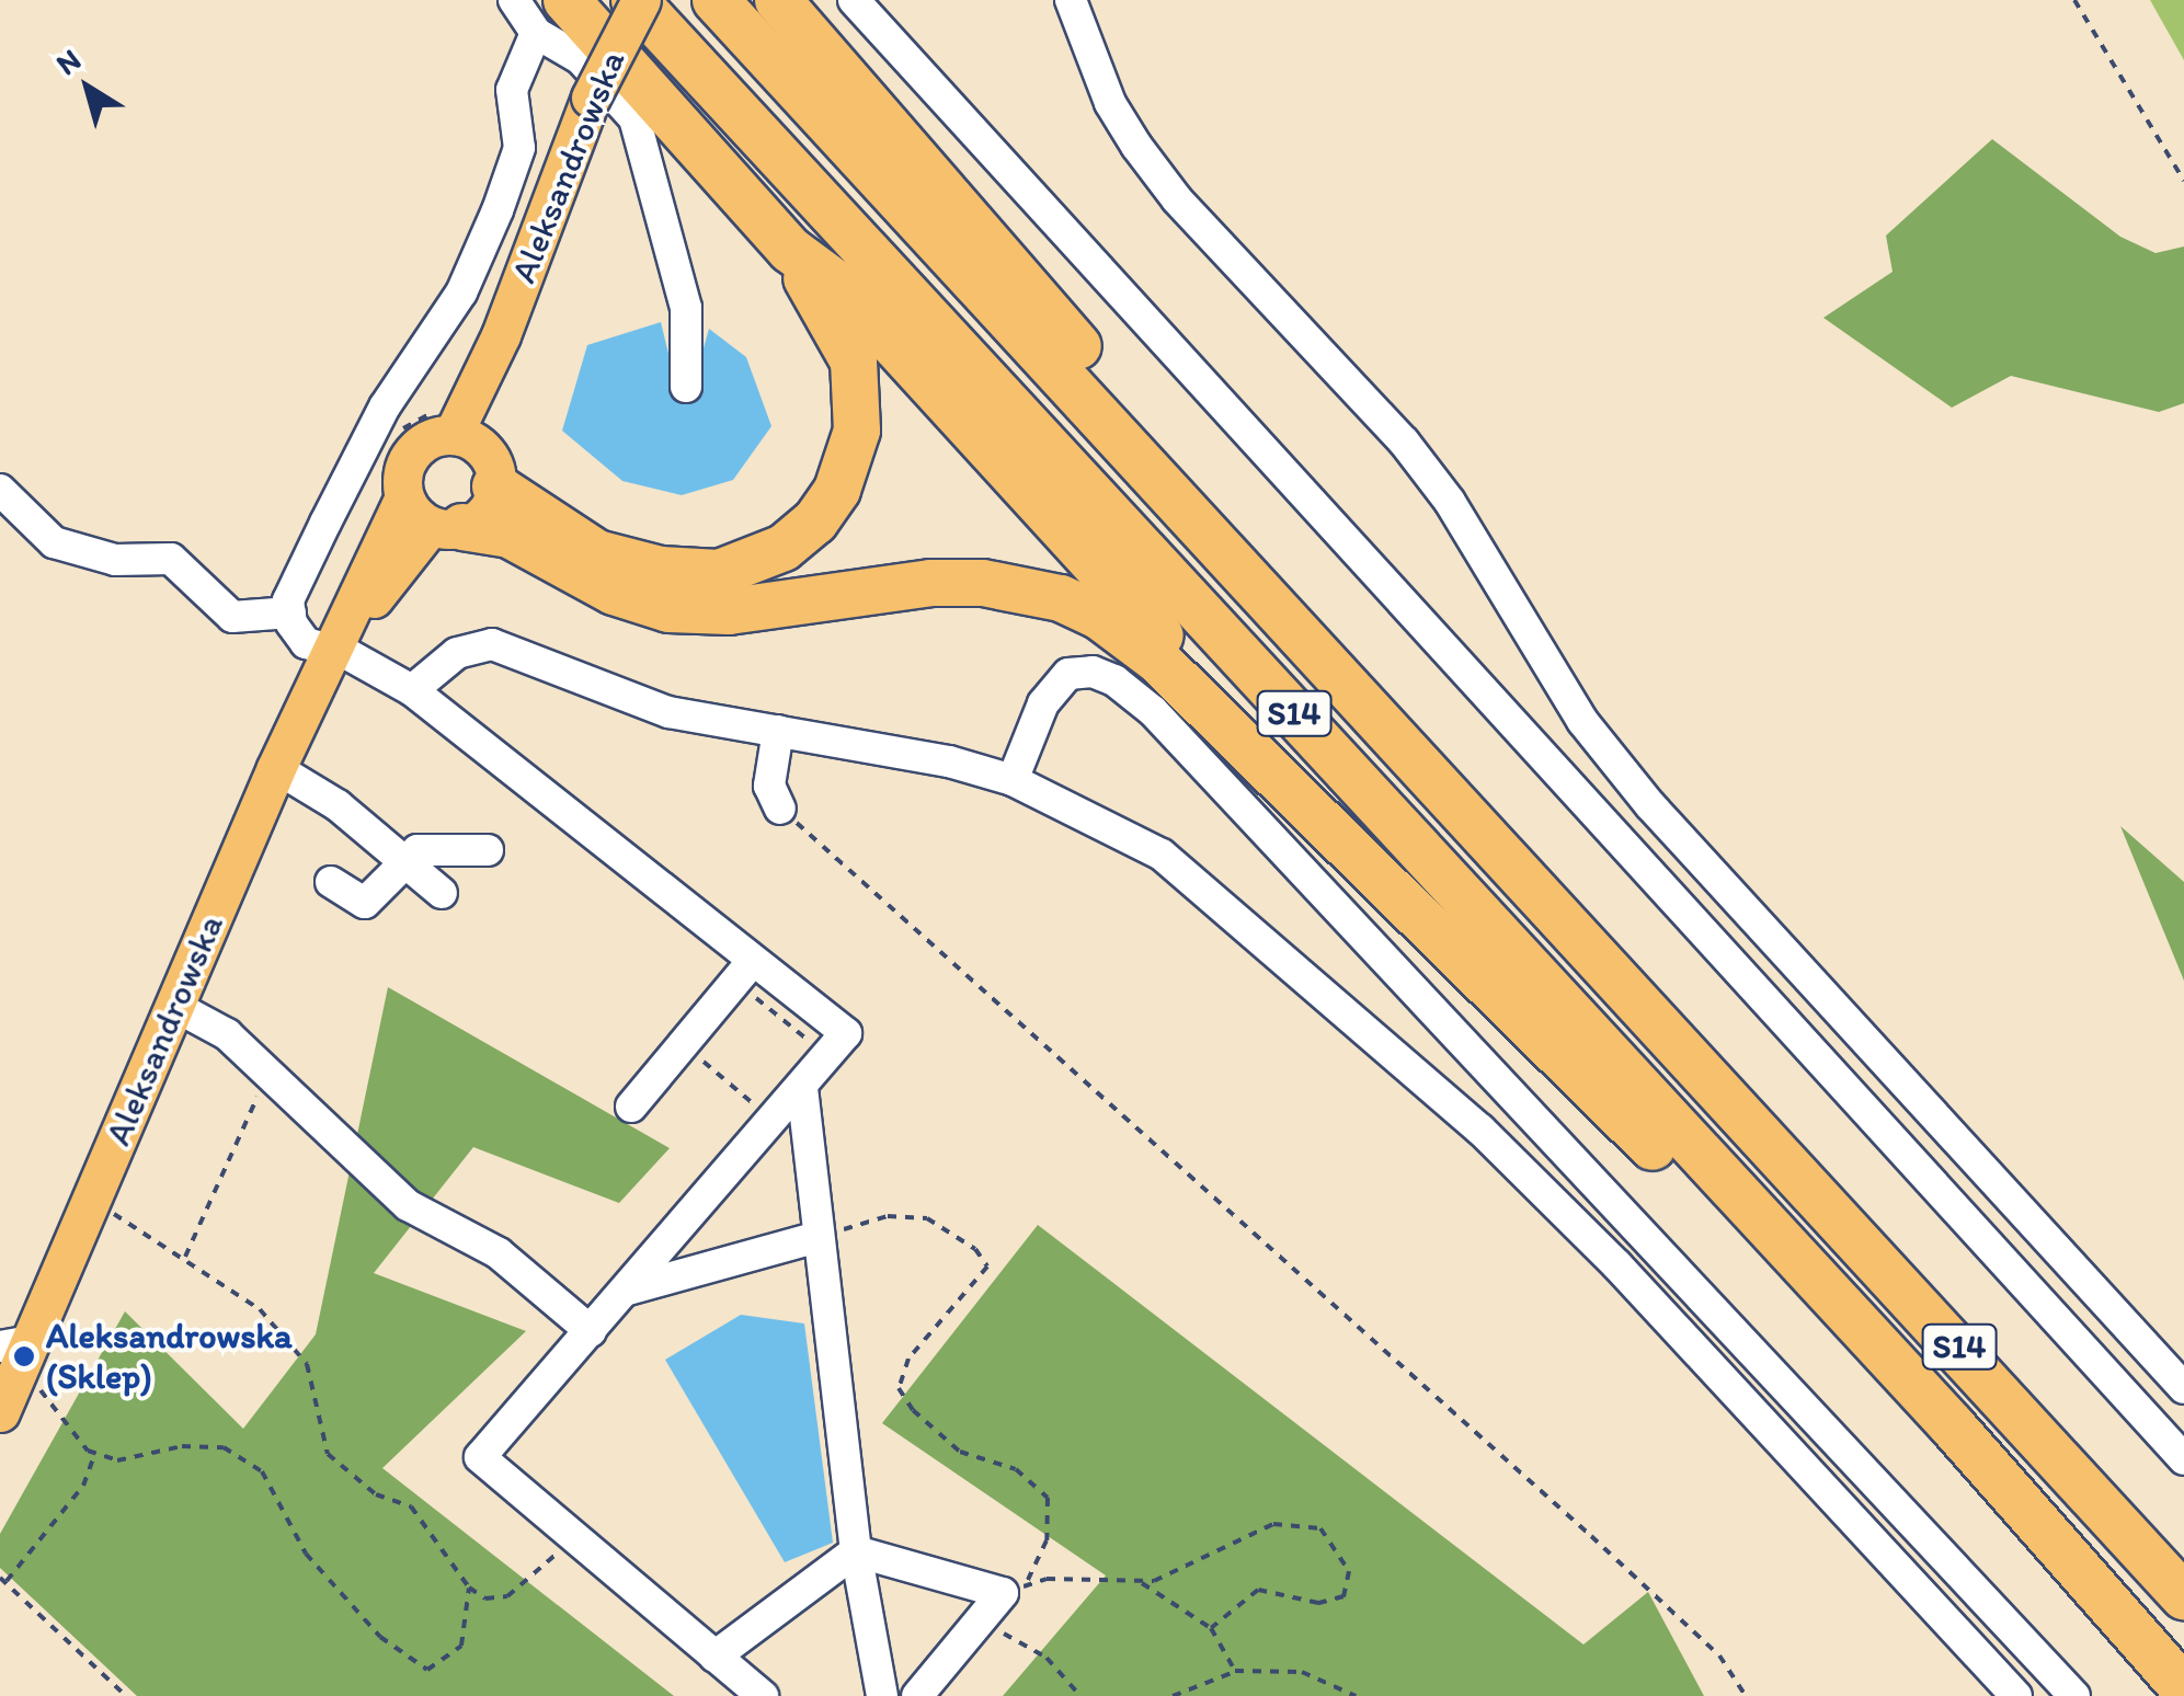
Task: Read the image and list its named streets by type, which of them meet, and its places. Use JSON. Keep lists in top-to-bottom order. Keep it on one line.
{"streets":{"highway":["S14"],"main road":["Aleksandrowska"]},"crossings":[["Aleksandrowska","S14"]],"places":["Aleksandrowska (Sklep)"],"north":"top left"}
